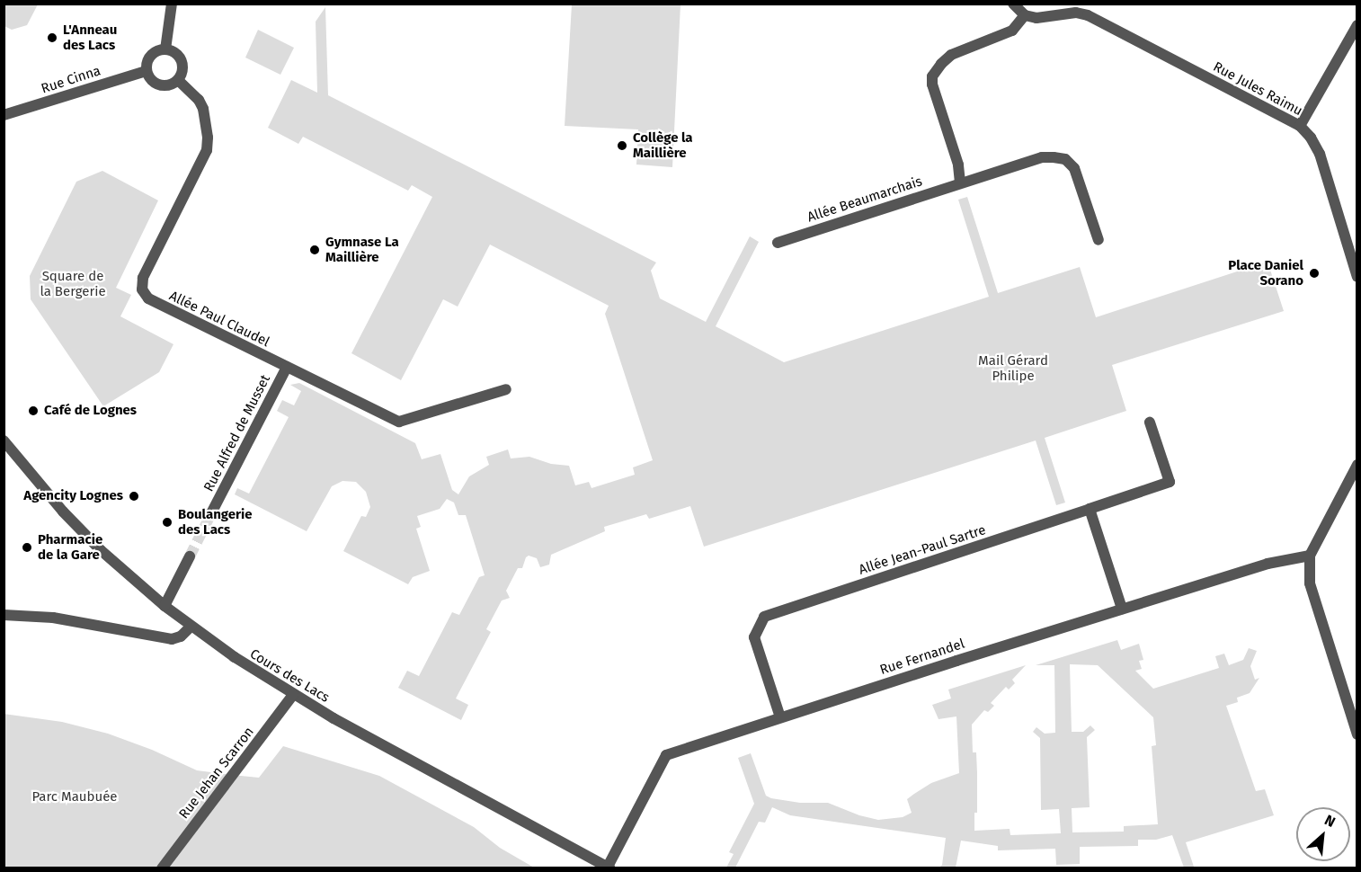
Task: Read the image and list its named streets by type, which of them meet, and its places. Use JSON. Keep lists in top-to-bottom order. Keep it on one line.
{"streets":{"street":["Rue Cinna","Rue Jules Raimu","Allée Beaumarchais","Allée Paul Claudel","Rue Alfred de Musset","Allée Jean-Paul Sartre","Rue Fernandel","Cours des Lacs","Rue Jehan Scarron"]},"crossings":[["Rue Cinna","Allée Paul Claudel"],["Allée Paul Claudel","Rue Alfred de Musset"],["Allée Jean-Paul Sartre","Rue Fernandel"],["Rue Fernandel","Cours des Lacs"],["Cours des Lacs","Rue Jehan Scarron"]],"parks":["Square de la Bergerie","Mail Gérard Philipe","Parc Maubuée"],"places":["L'Anneau des Lacs","Collège la Maillière","Gymnase La Maillière","Place Daniel Sorano","Café de Lognes","Agencity Lognes","Boulangerie des Lacs","Pharmacie de la Gare"],"north":"top right"}
